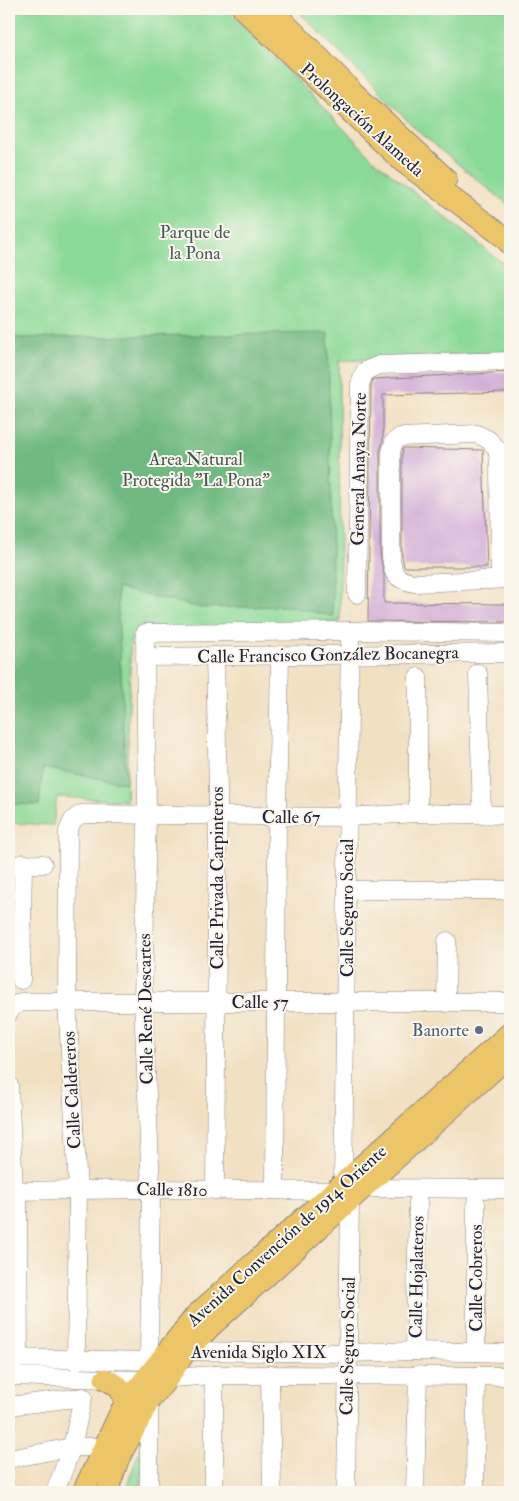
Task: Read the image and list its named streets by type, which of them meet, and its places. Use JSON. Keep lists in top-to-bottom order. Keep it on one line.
{"streets":{"main road":["Prolongación Alameda","Avenida Convención de 1914 Oriente"],"street":["General Anaya Norte","Calle Francisco González Bocanegra","Calle 67","Calle Privada Carpinteros","Calle Seguro Social","Calle 57","Calle René Descartes","Calle Caldereros","Calle 1810","Calle Hojalateros","Calle Cobreros","Avenida Siglo XIX"]},"crossings":[["Calle Francisco González Bocanegra","Calle Privada Carpinteros"],["Calle Francisco González Bocanegra","Calle Seguro Social"],["Calle Francisco González Bocanegra","Calle René Descartes"],["Calle 67","Calle Privada Carpinteros"],["Calle 67","Calle Seguro Social"],["Calle 67","Calle René Descartes"],["Calle 67","Calle Caldereros"],["Calle Privada Carpinteros","Calle 57"],["Calle Privada Carpinteros","Calle 1810"],["Calle Seguro Social","Calle 57"],["Calle Seguro Social","Calle 1810"],["Calle Seguro Social","Avenida Convención de 1914 Oriente"],["Calle Seguro Social","Avenida Siglo XIX"],["Calle 57","Calle René Descartes"],["Calle 57","Calle Caldereros"],["Calle René Descartes","Calle 1810"],["Calle René Descartes","Avenida Convención de 1914 Oriente"],["Calle René Descartes","Avenida Siglo XIX"],["Calle Caldereros","Calle 1810"],["Calle Caldereros","Avenida Siglo XIX"],["Calle 1810","Avenida Convención de 1914 Oriente"],["Avenida Convención de 1914 Oriente","Avenida Siglo XIX"],["Calle Hojalateros","Avenida Siglo XIX"],["Calle Cobreros","Avenida Siglo XIX"]],"parks":["Parque de la Pona","Area Natural Protegida \"La Pona\""],"places":["Banorte"]}
